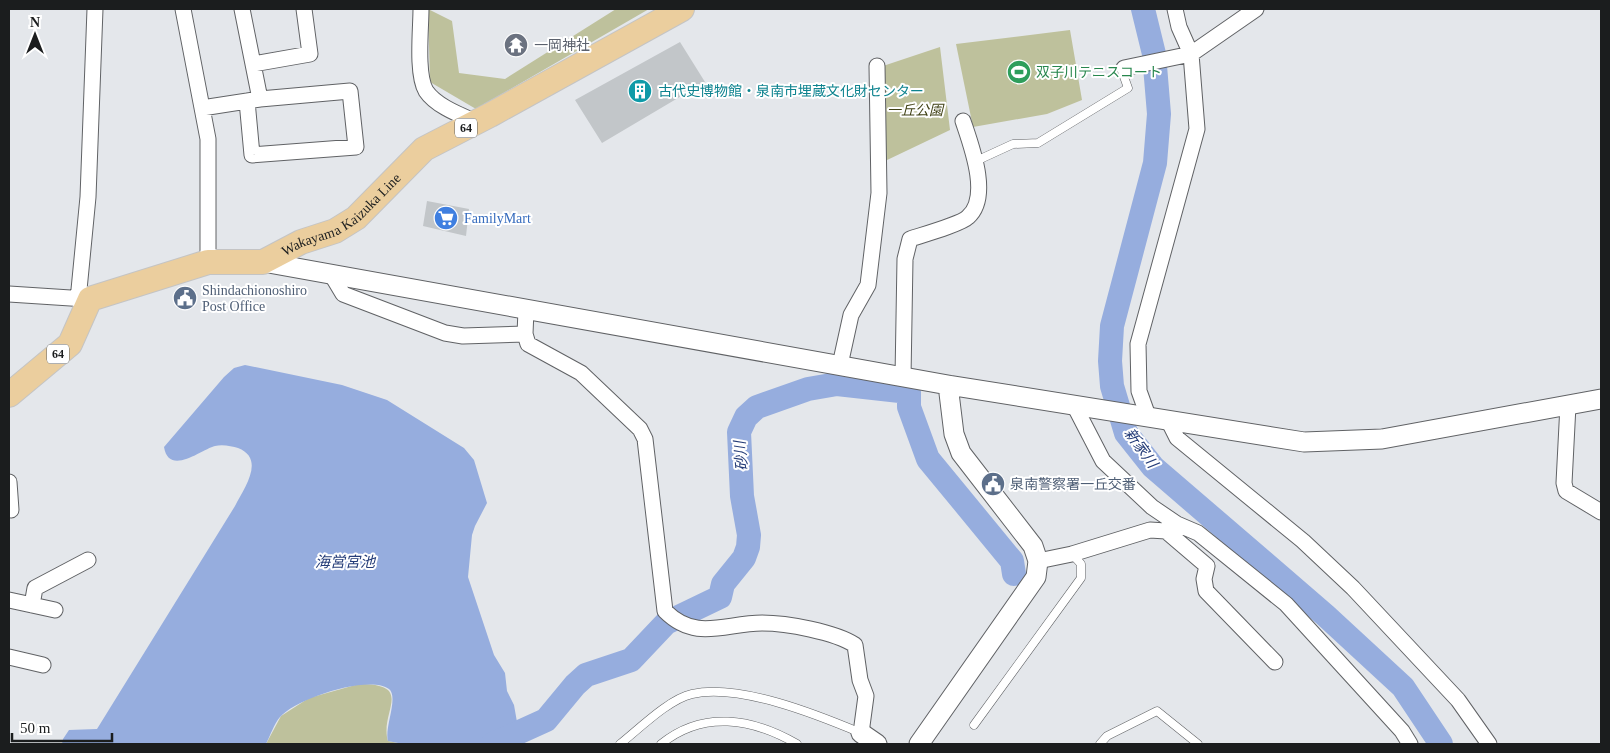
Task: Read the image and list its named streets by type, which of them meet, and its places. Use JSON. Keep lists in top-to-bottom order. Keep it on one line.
{"streets":{"main road":["64","Wakayama Kaizuka Line"]},"crossings":[["64","Wakayama Kaizuka Line"]],"water":["新家川","砂川","海営宮池"],"parks":["一丘公園"],"places":{"temple":["一岡神社"],"sports":["双子川テニスコート"],"building":["古代史博物館・泉南市埋蔵文化財センター"],"supermarket":["FamilyMart"],"public building":["Shindachionoshiro Post Office","泉南警察署一丘交番"]},"scale_bar":"50 m","north":"top"}
